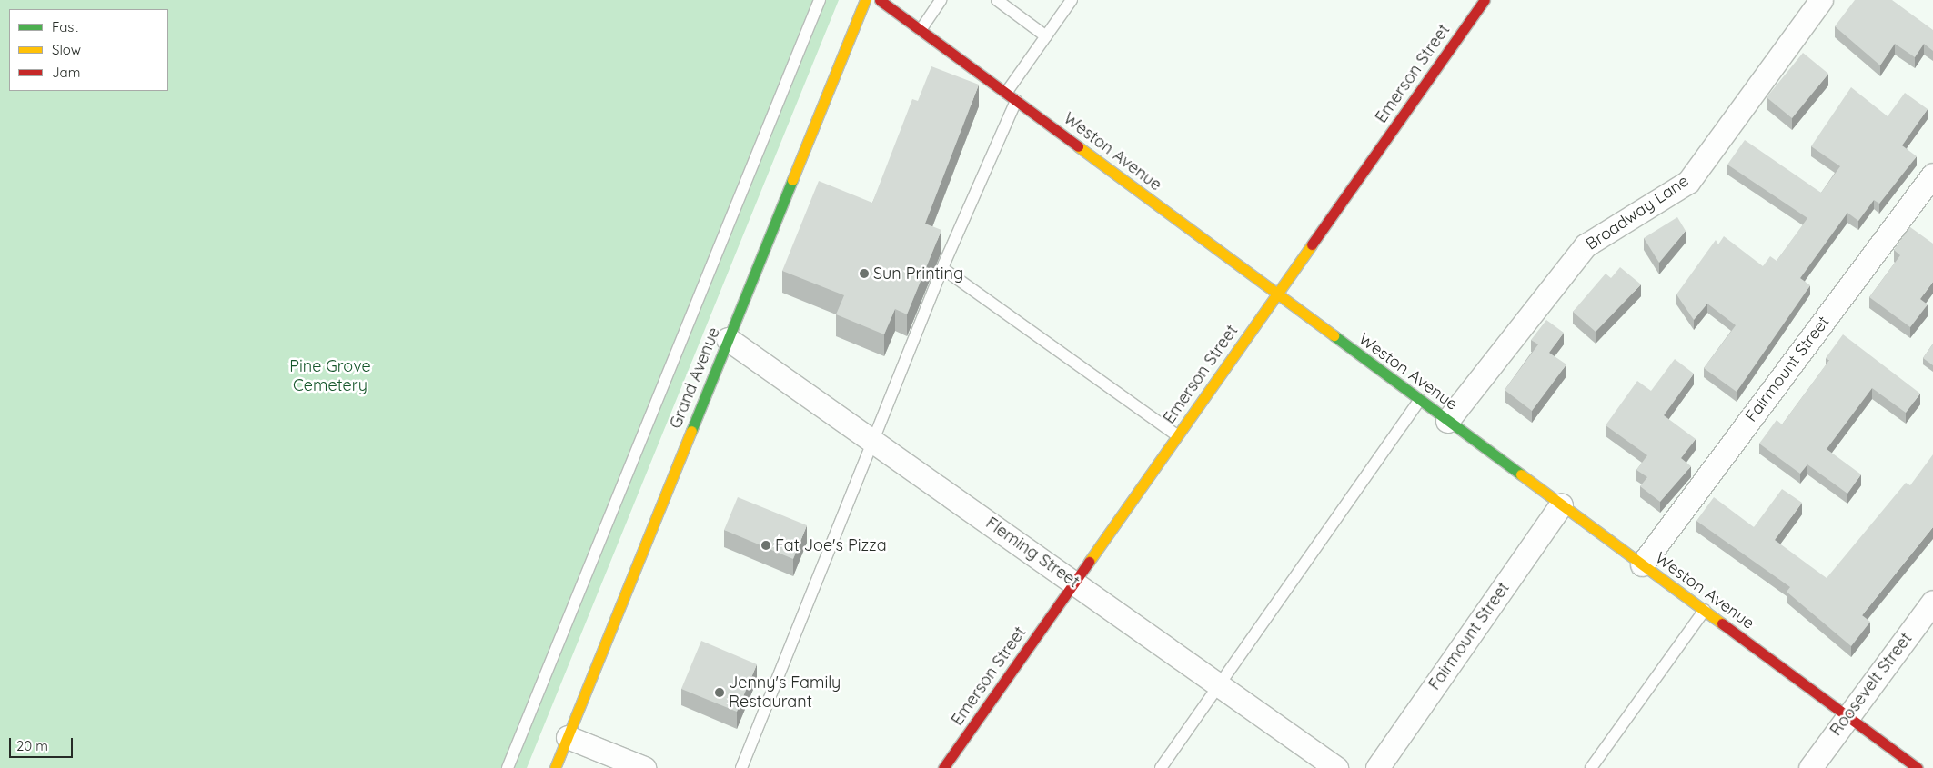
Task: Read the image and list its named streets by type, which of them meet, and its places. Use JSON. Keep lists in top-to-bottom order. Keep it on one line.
{"streets":{"street":["Emerson Street","Weston Avenue","Broadway Lane","Fairmount Street","Grand Avenue","Fleming Street","Roosevelt Street"]},"crossings":[["Emerson Street","Weston Avenue"],["Emerson Street","Fleming Street"],["Weston Avenue","Broadway Lane"],["Weston Avenue","Fairmount Street"],["Weston Avenue","Roosevelt Street"],["Grand Avenue","Fleming Street"]],"parks":["Pine Grove Cemetery"],"places":["Sun Printing","Fat Joe's Pizza","Jenny's Family Restaurant"],"legend":["Fast","Slow","Jam"],"scale_bar":"20 m"}
